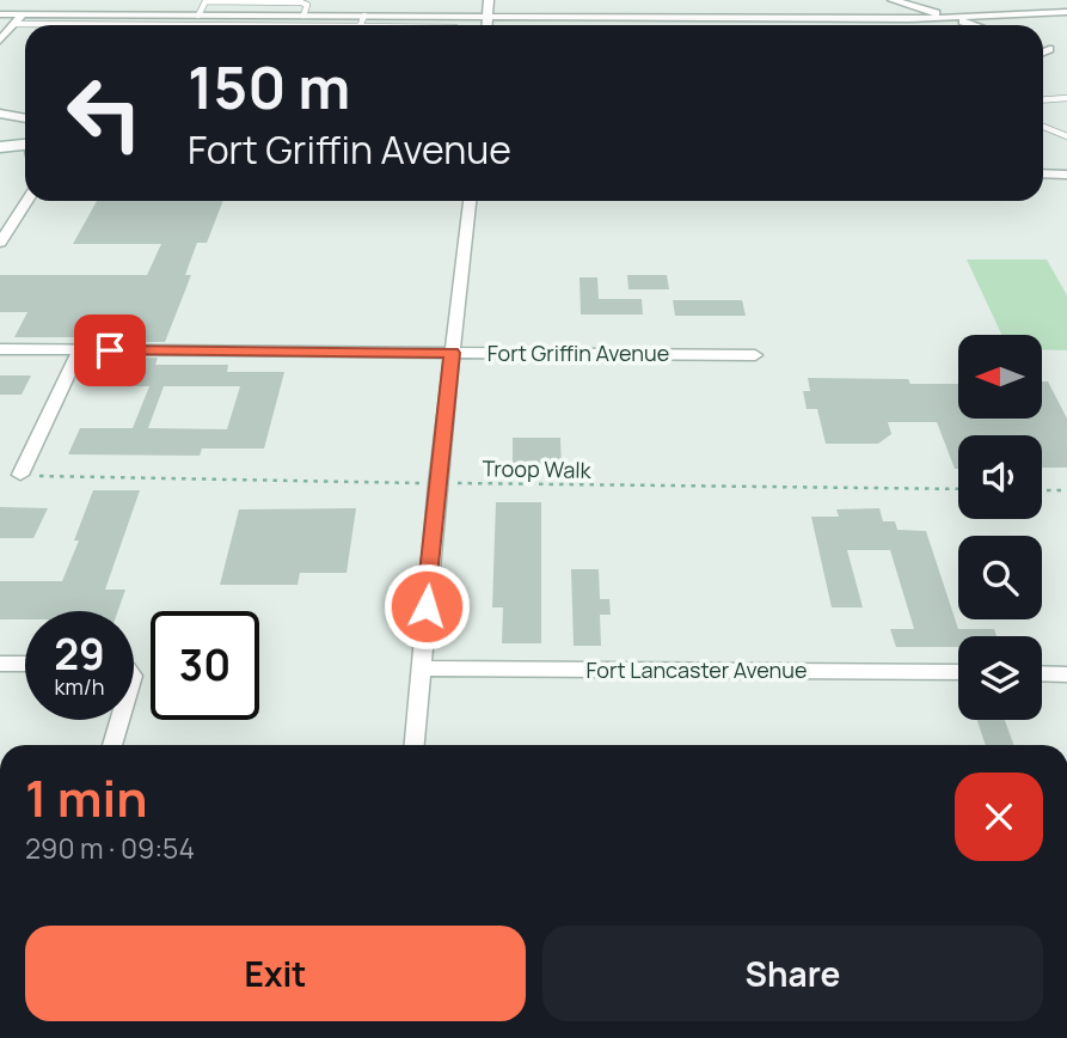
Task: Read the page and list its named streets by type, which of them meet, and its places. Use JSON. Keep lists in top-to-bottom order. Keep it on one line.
{"streets":{"street":["Fort Griffin Avenue","Fort Lancaster Avenue"],"path":["Troop Walk"]},"north":"left","page":{"turn":["150 m","Fort Griffin Avenue"],"speed":"29 km/h","limit":"30","heading":["1 min","290 m · 09:54"],"buttons":["Exit","Share"]}}
